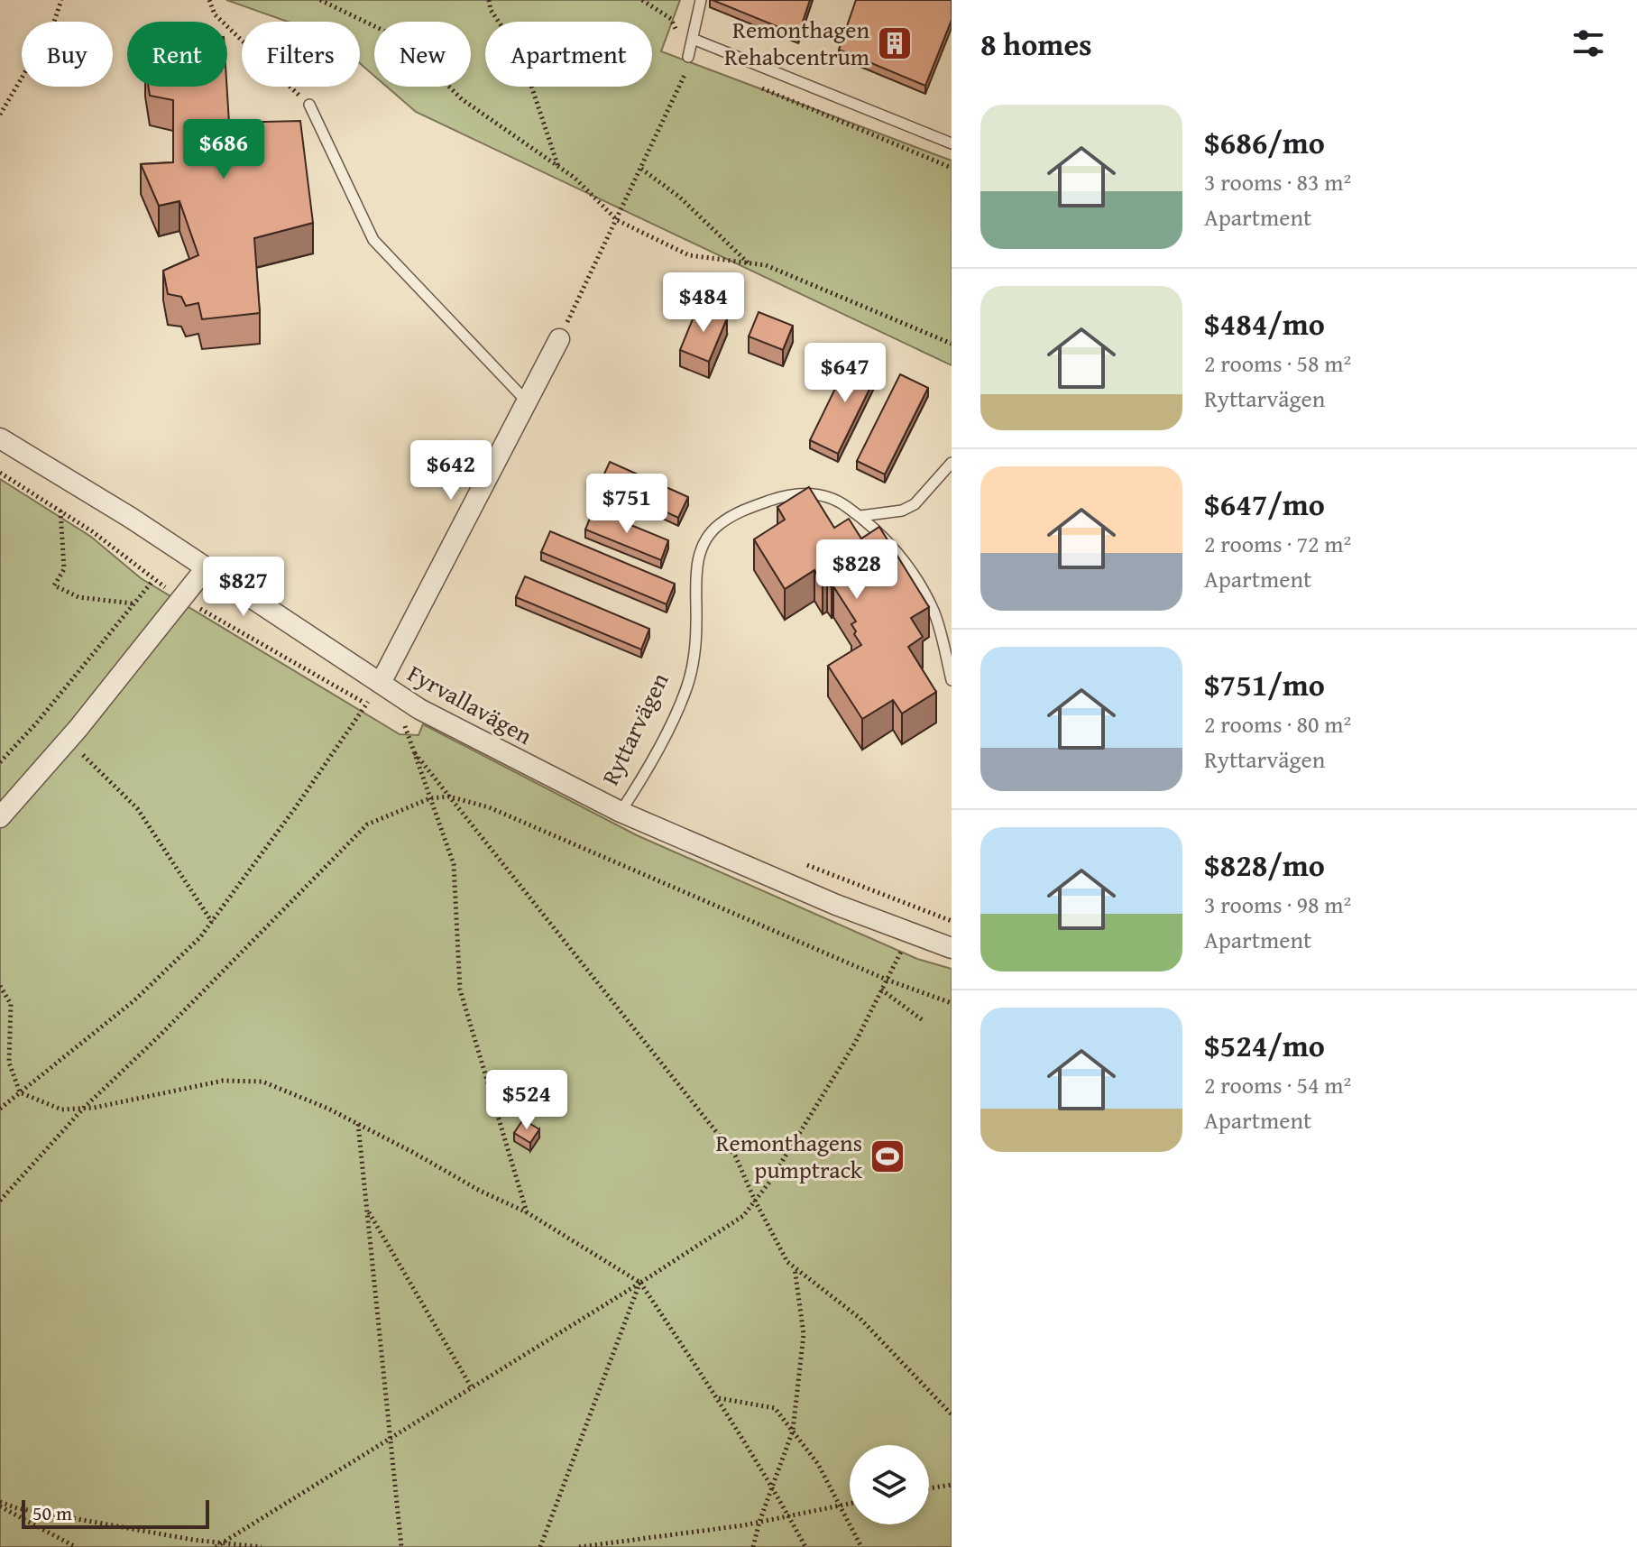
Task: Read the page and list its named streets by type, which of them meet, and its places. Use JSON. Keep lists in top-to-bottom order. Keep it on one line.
{"streets":{"street":["Fyrvallavägen"],"lane":["Ryttarvägen"]},"crossings":[["Fyrvallavägen","Ryttarvägen"]],"places":{"building":["Remonthagen Rehabcentrum"],"sports":["Remonthagens pumptrack"]},"scale_bar":"50 m","page":{"heading":"8 homes","chip":["Buy","Rent","Filters","New","Apartment"],"list":[{"name":"$686/mo","note":"3 rooms · 83 m² · Apartment"},{"name":"$484/mo","note":"2 rooms · 58 m² · Ryttarvägen"},{"name":"$647/mo","note":"2 rooms · 72 m² · Apartment"},{"name":"$751/mo","note":"2 rooms · 80 m² · Ryttarvägen"},{"name":"$828/mo","note":"3 rooms · 98 m² · Apartment"},{"name":"$524/mo","note":"2 rooms · 54 m² · Apartment"}],"price":["$686","$484","$647","$642","$751","$828","$827","$524"],"scale":"50 m"}}
